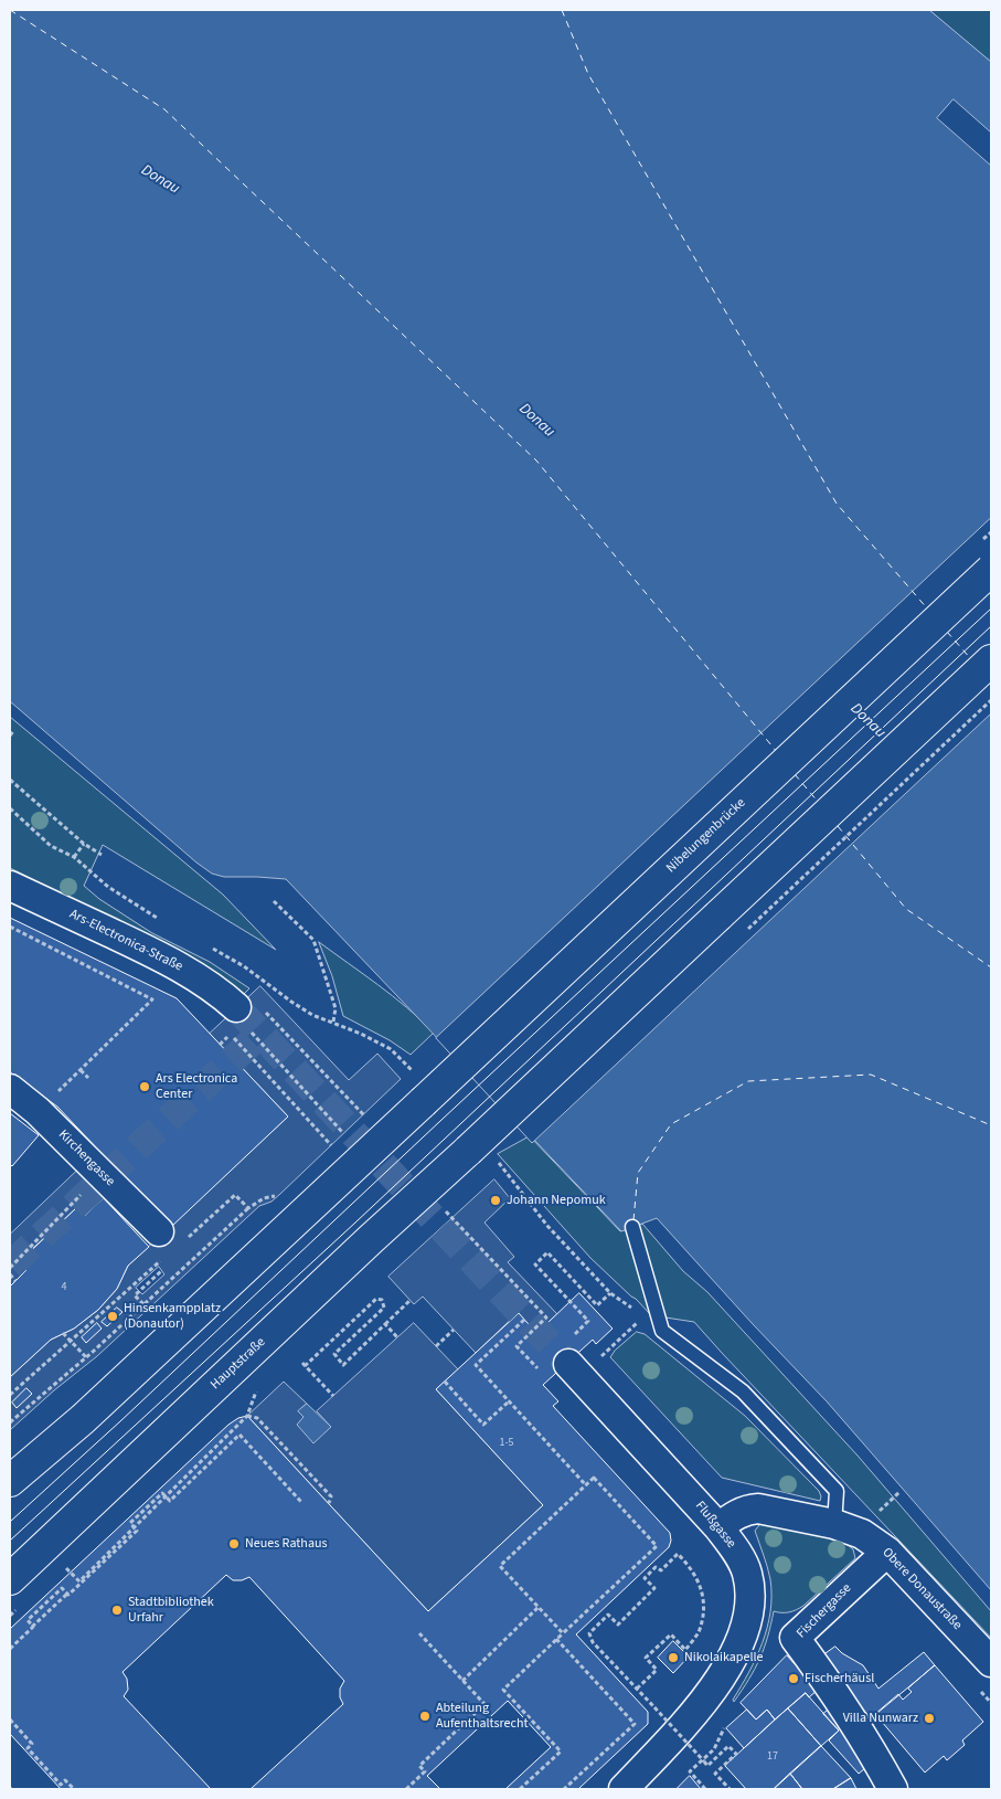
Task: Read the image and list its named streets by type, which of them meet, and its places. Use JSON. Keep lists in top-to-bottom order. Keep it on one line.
{"streets":{"main road":["Nibelungenbrücke","Hauptstraße"],"street":["Ars-Electronica-Straße","Kirchengasse","Flußgasse","Obere Donaustraße","Fischergasse"]},"crossings":[["Flußgasse","Obere Donaustraße"],["Obere Donaustraße","Fischergasse"]],"water":["Donau"],"places":["Ars Electronica Center","Johann Nepomuk","Hinsenkampplatz (Donautor)","Neues Rathaus","Stadtbibliothek Urfahr","Nikolaikapelle","Fischerhäusl","Abteilung Aufenthaltsrecht","Villa Nunwarz"],"house_numbers":["4","1-5","17"]}
